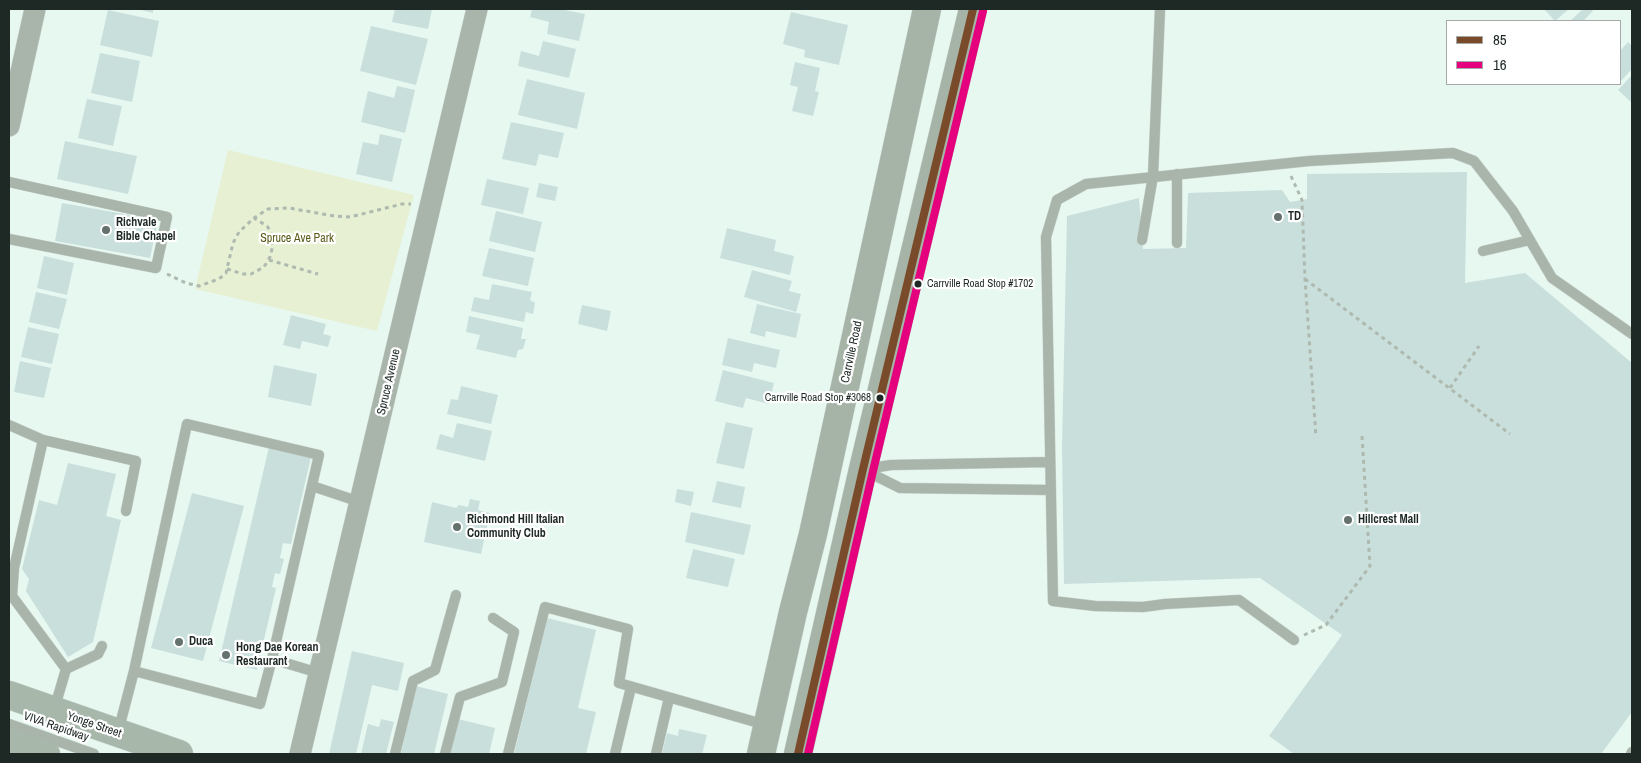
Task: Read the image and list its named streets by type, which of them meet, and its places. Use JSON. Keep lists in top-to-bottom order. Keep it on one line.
{"streets":{"main road":["Carrville Road","Yonge Street"],"street":["Spruce Avenue"],"lane":["VIVA Rapidway"]},"parks":["Spruce Ave Park"],"places":["TD","Richvale Bible Chapel","Carrville Road Stop #1702","Carrville Road Stop #3068","Hillcrest Mall","Richmond Hill Italian Community Club","Duca","Hong Dae Korean Restaurant"],"lines":["transit line 85","transit line 16"],"legend":["85","16"]}
